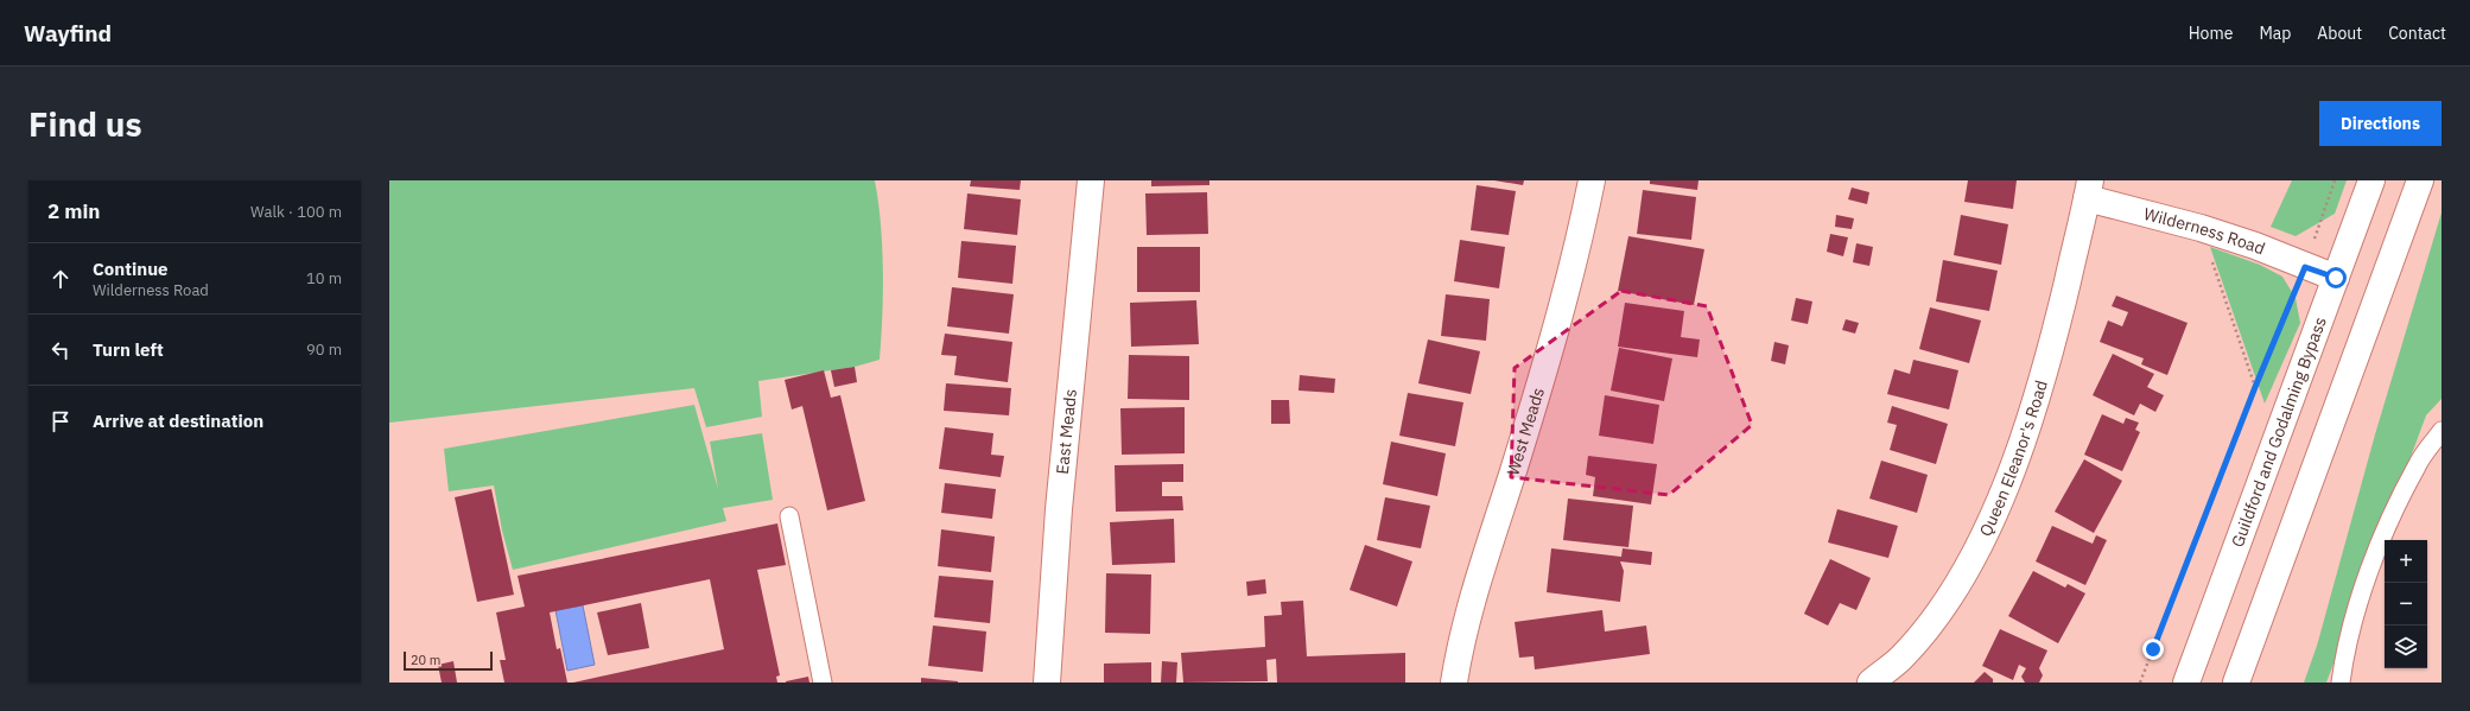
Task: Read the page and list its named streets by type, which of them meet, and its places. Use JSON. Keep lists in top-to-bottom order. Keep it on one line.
{"streets":{"main road":["Wilderness Road","East Meads","West Meads","Guildford and Godalming Bypass","Queen Eleanor's Road"]},"crossings":[["Wilderness Road","Guildford and Godalming Bypass"],["Wilderness Road","Queen Eleanor's Road"]],"scale_bar":"20 m","page":{"header":"Wayfind","nav":["Home","Map","About","Contact"],"buttons":"Directions","title":"Find us","heading":["2 min","Walk · 100 m"],"list":[["Continue","Wilderness Road","10 m"],["Turn left","90 m"],"Arrive at destination"],"map_buttons":["+","−"],"scale":"20 m"}}
